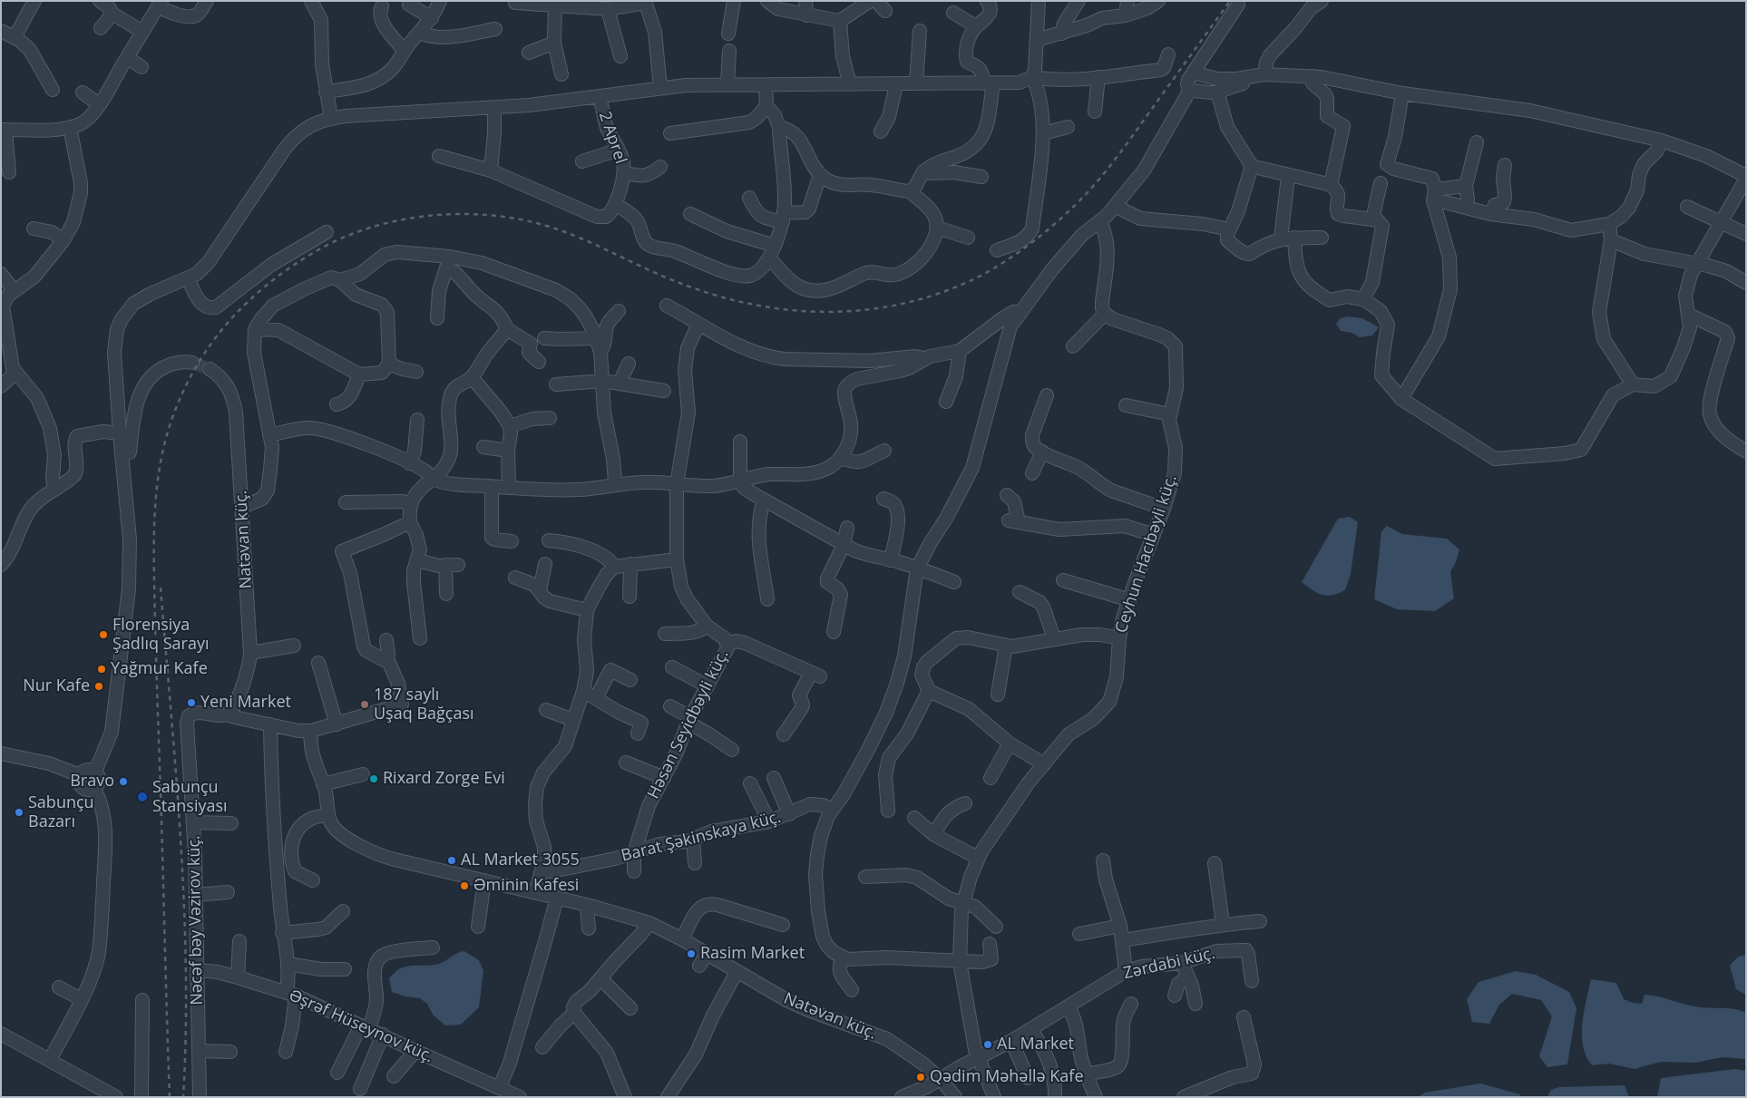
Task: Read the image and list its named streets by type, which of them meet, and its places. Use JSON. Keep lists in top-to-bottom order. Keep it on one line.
{"streets":{"street":["2 Aprel","Natəvan küç.","Ceyhun Hacıbəyli küç.","Həsən Seyidbəyli küç.","Barat Şəkinskaya küç.","Nəcəf bəy Vəzirov küç.","Zərdabi küç.","Əşrəf Hüseynov küç."]},"crossings":[["Natəvan küç.","Nəcəf bəy Vəzirov küç."],["Natəvan küç.","Zərdabi küç."],["Ceyhun Hacıbəyli küç.","Zərdabi küç."],["Həsən Seyidbəyli küç.","Barat Şəkinskaya küç."],["Nəcəf bəy Vəzirov küç.","Əşrəf Hüseynov küç."]],"places":["Florensiya Şadlıq Sarayı","Yağmur Kafe","Nur Kafe","Yeni Market","187 saylı Uşaq Bağçası","Rixard Zorge Evi","Bravo","Sabunçu Stansiyası","Sabunçu Bazarı","AL Market 3055","Əminin Kafesi","Rasim Market","AL Market","Qədim Məhəllə Kafe"]}
